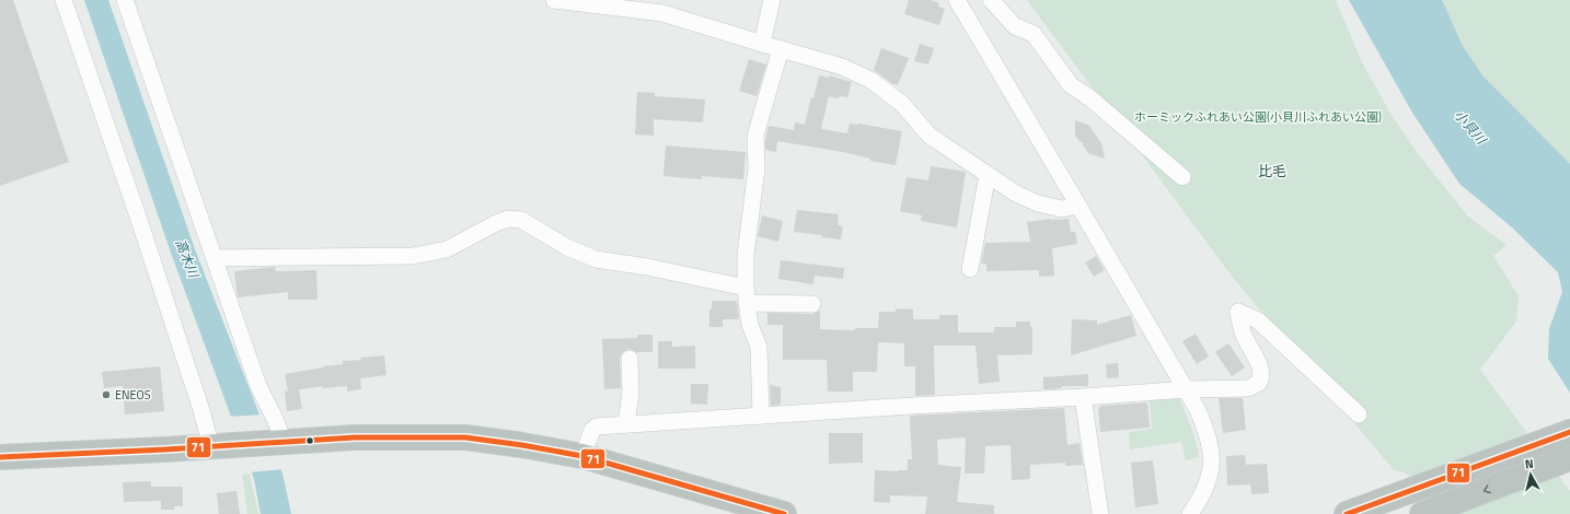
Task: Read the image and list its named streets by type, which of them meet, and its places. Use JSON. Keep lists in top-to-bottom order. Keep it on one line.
{"districts":["比毛"],"water":["小貝川","高木川"],"parks":["ホーミックふれあい公園(小貝川ふれあい公園)"],"places":["ENEOS"],"lines":["transit line 71"],"north":"top"}
